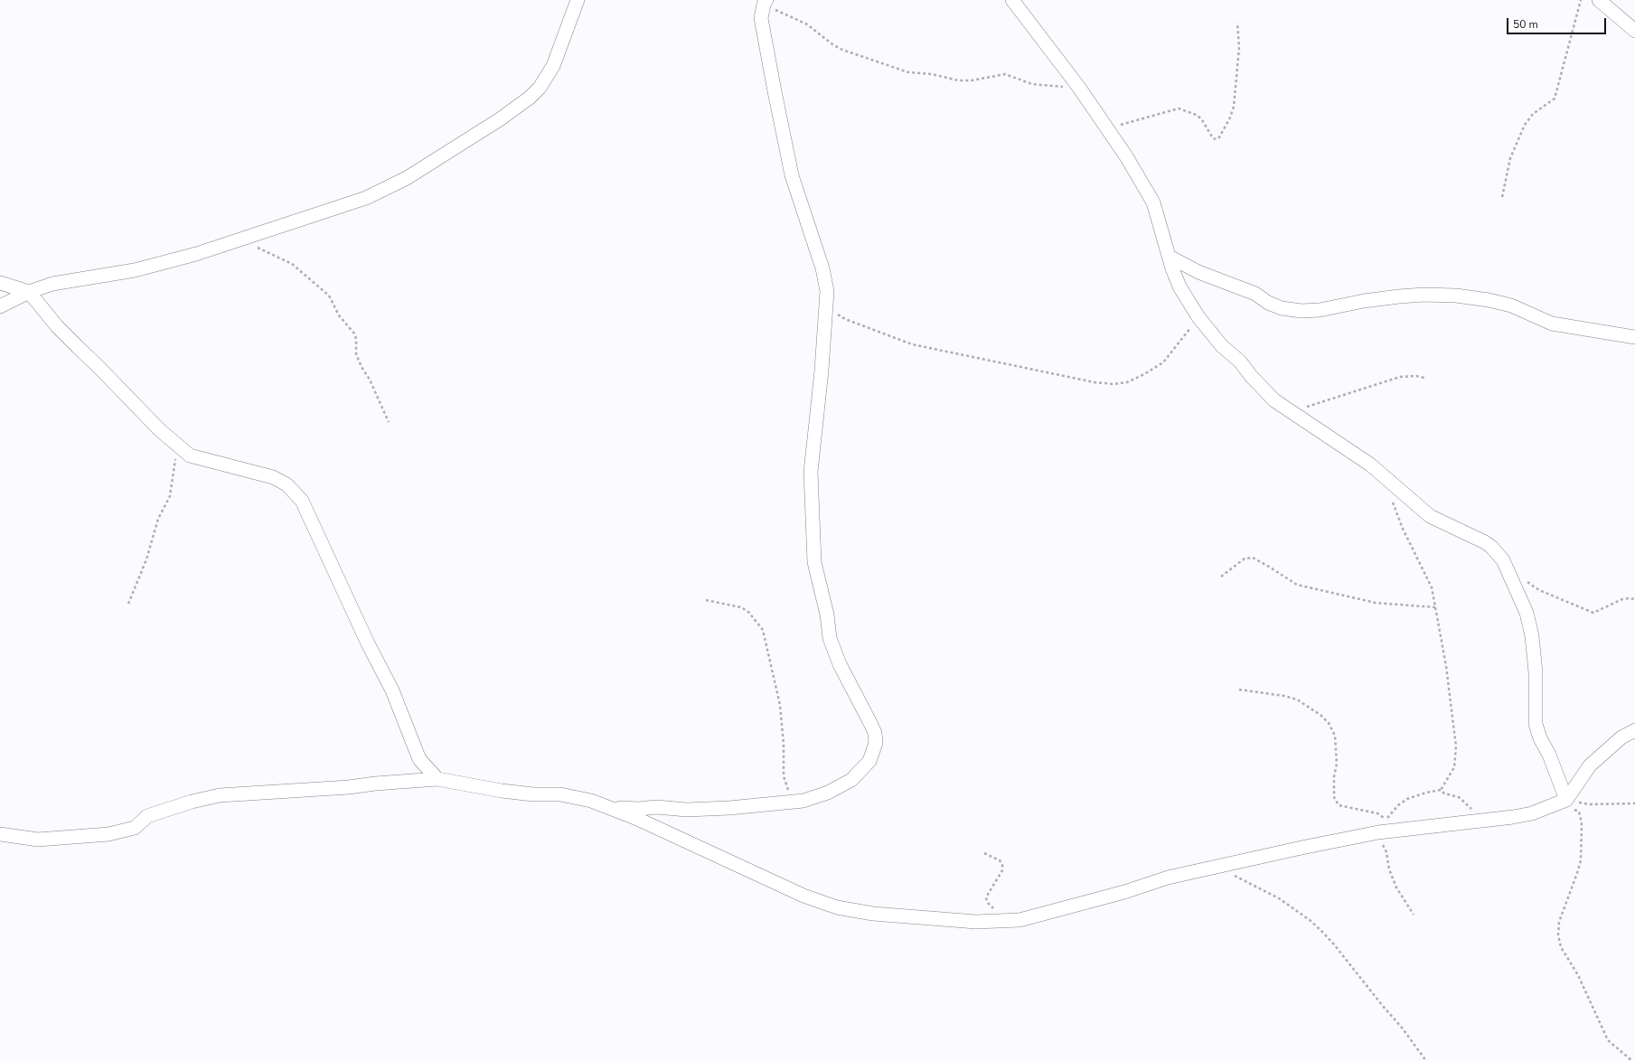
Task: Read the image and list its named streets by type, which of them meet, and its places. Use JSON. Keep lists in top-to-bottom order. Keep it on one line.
{"scale_bar":"50 m"}
